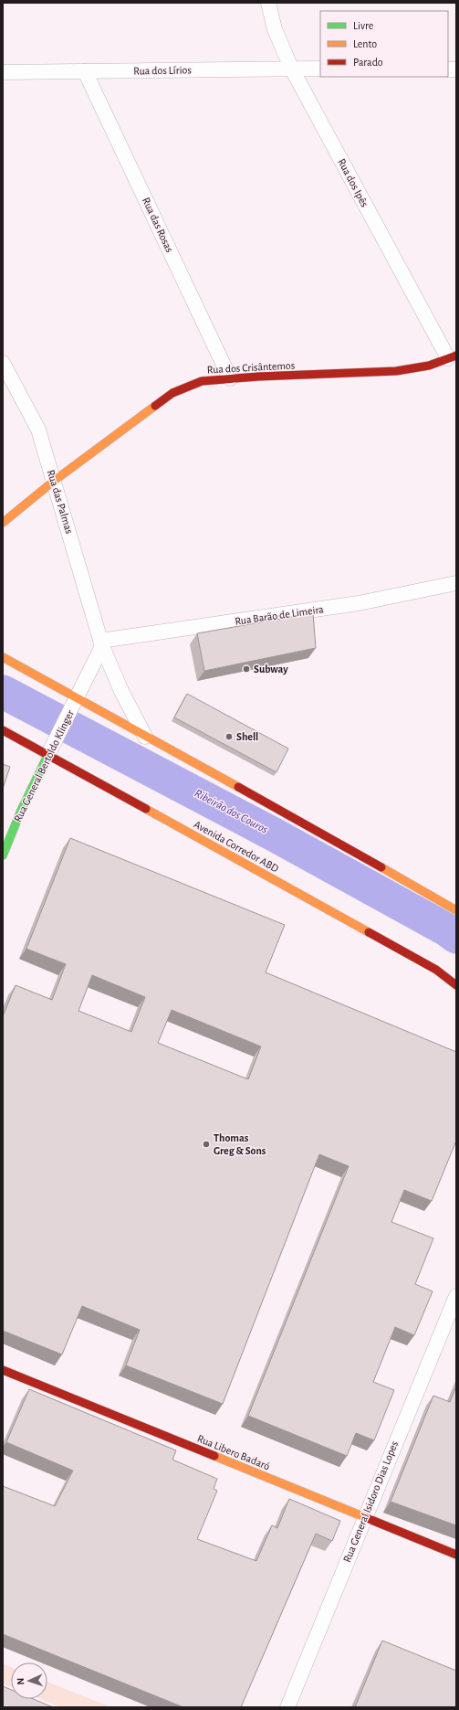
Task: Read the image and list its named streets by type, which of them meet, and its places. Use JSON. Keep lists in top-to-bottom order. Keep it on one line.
{"streets":{"main road":["Rua dos Crisântemos","Rua General Bertoldo Klinger","Avenida Corredor ABD","Rua Libero Badaró"],"street":["Rua dos Lírios","Rua dos Ipês","Rua das Rosas","Rua das Palmas","Rua Barão de Limeira","Rua General Isidoro Dias Lopes"]},"crossings":[["Rua dos Lírios","Rua dos Ipês"],["Rua dos Lírios","Rua das Rosas"],["Rua dos Ipês","Rua dos Crisântemos"],["Rua das Rosas","Rua dos Crisântemos"],["Rua dos Crisântemos","Rua das Palmas"],["Rua das Palmas","Rua Barão de Limeira"],["Rua General Bertoldo Klinger","Avenida Corredor ABD"],["Rua Libero Badaró","Rua General Isidoro Dias Lopes"]],"water":["Ribeirão dos Couros"],"places":["Subway","Shell","Thomas Greg & Sons"],"legend":["Livre","Lento","Parado"],"north":"left"}
